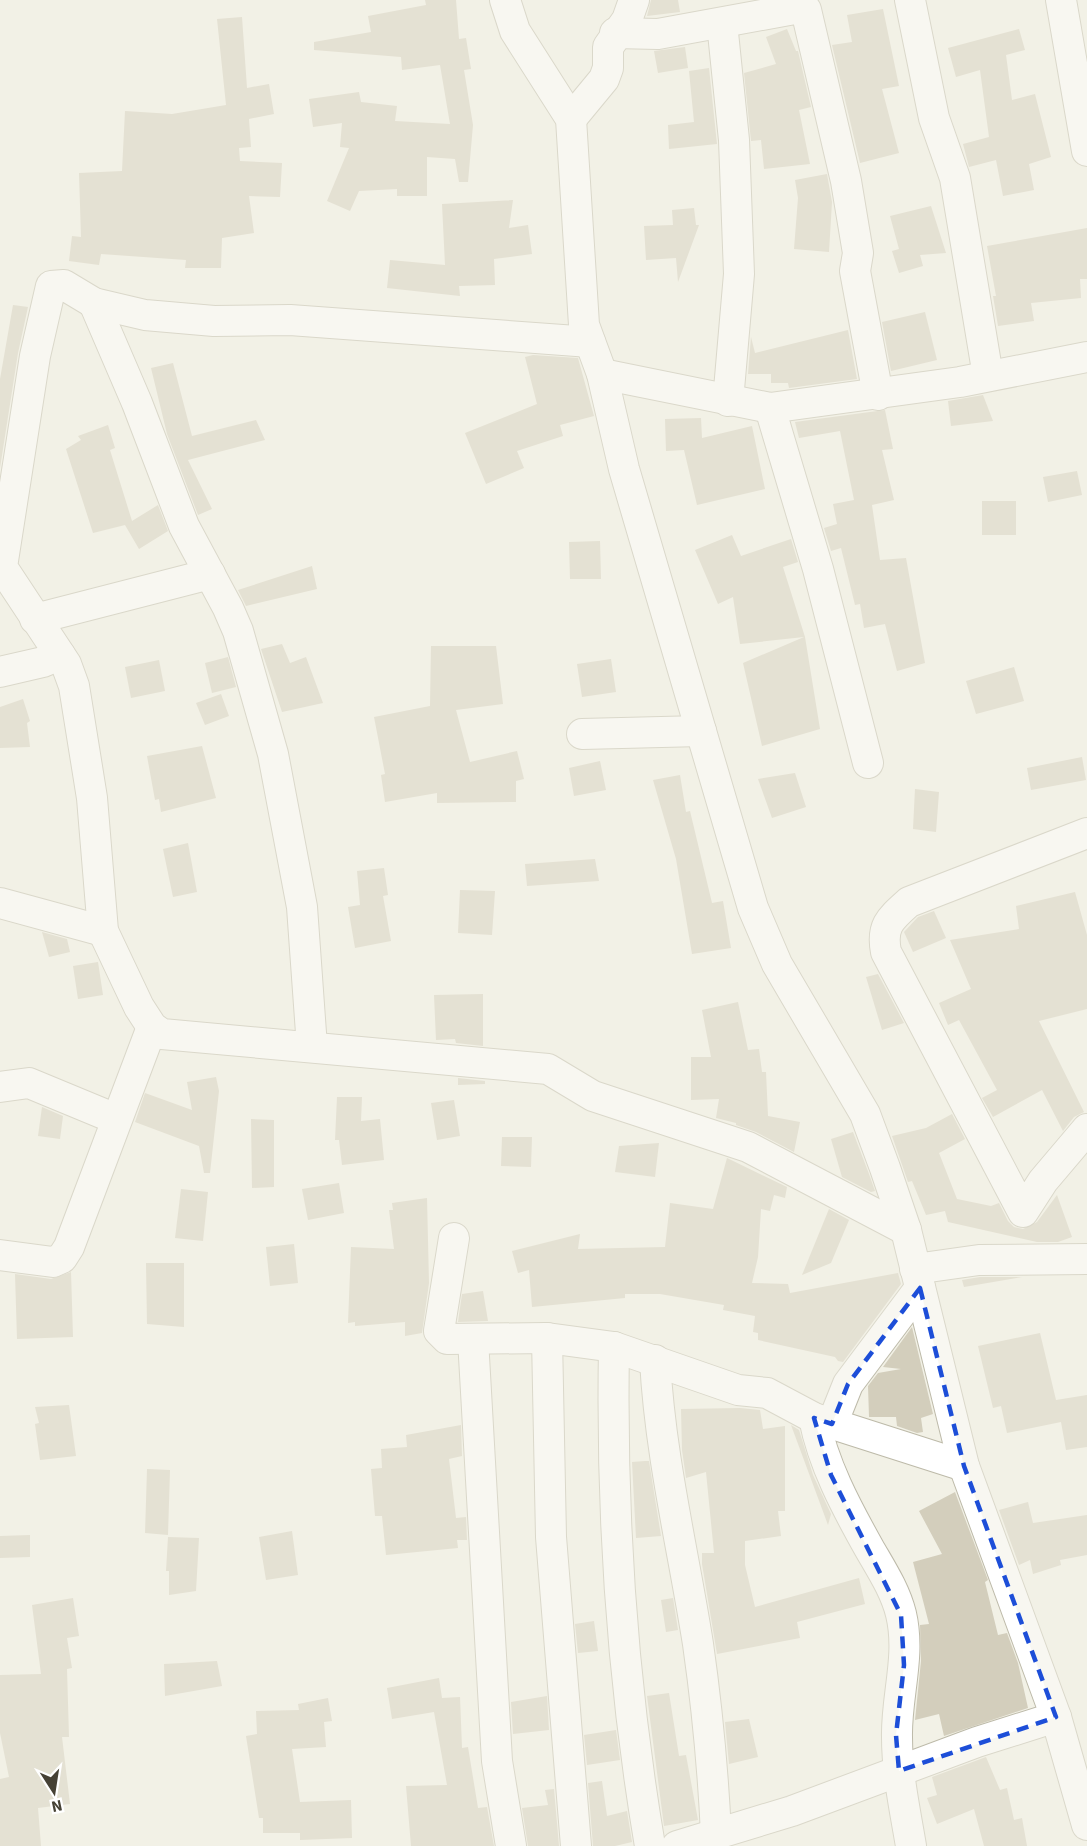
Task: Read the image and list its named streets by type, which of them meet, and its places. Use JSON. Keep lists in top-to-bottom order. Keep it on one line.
{"north":"bottom"}
